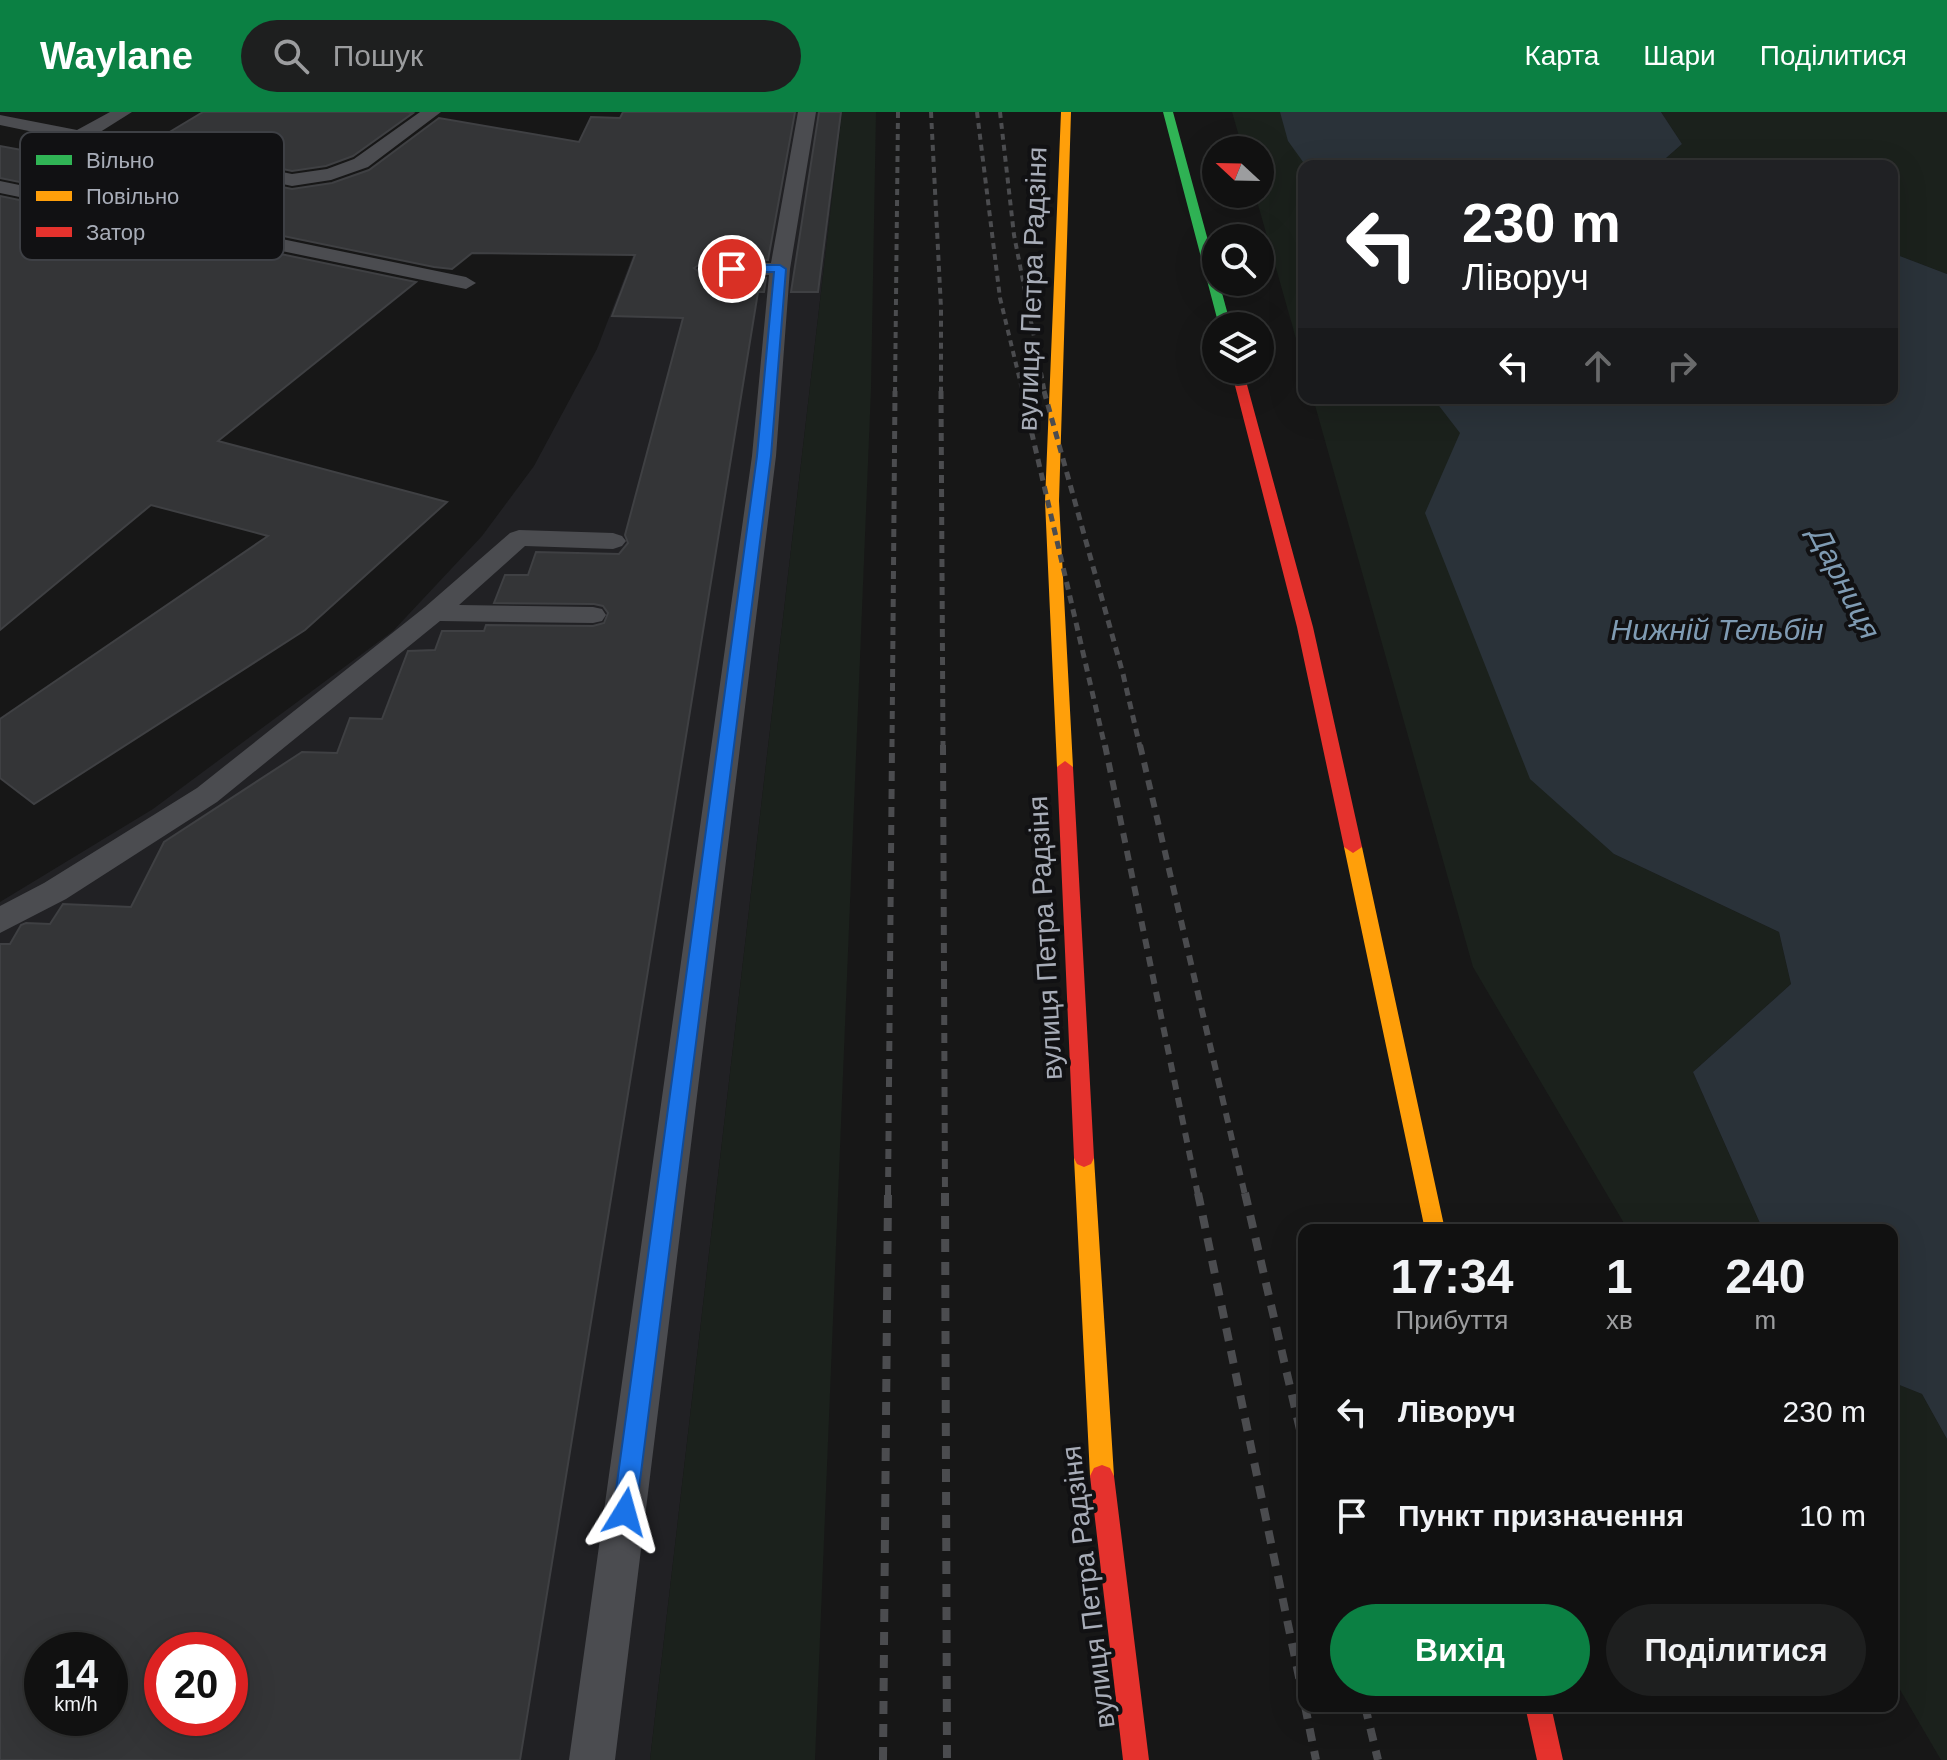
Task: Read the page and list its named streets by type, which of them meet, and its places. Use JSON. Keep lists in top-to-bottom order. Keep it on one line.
{"streets":{"main road":["вулиця Петра Радзіня"]},"water":["Дарниця","Нижній Тельбін"],"legend":["Вільно","Повільно","Затор"],"north":"left","page":{"header":"Waylane","search":"Пошук","nav":["Карта","Шари","Поділитися"],"turn":["230 m","Ліворуч"],"eta":["17:34","Прибуття","1","хв","240","m"],"list":[{"name":"Ліворуч","value":"230 m"},{"name":"Пункт призначення","value":"10 m"}],"buttons":["Вихід","Поділитися"],"speed":"14 km/h","limit":"20"}}
